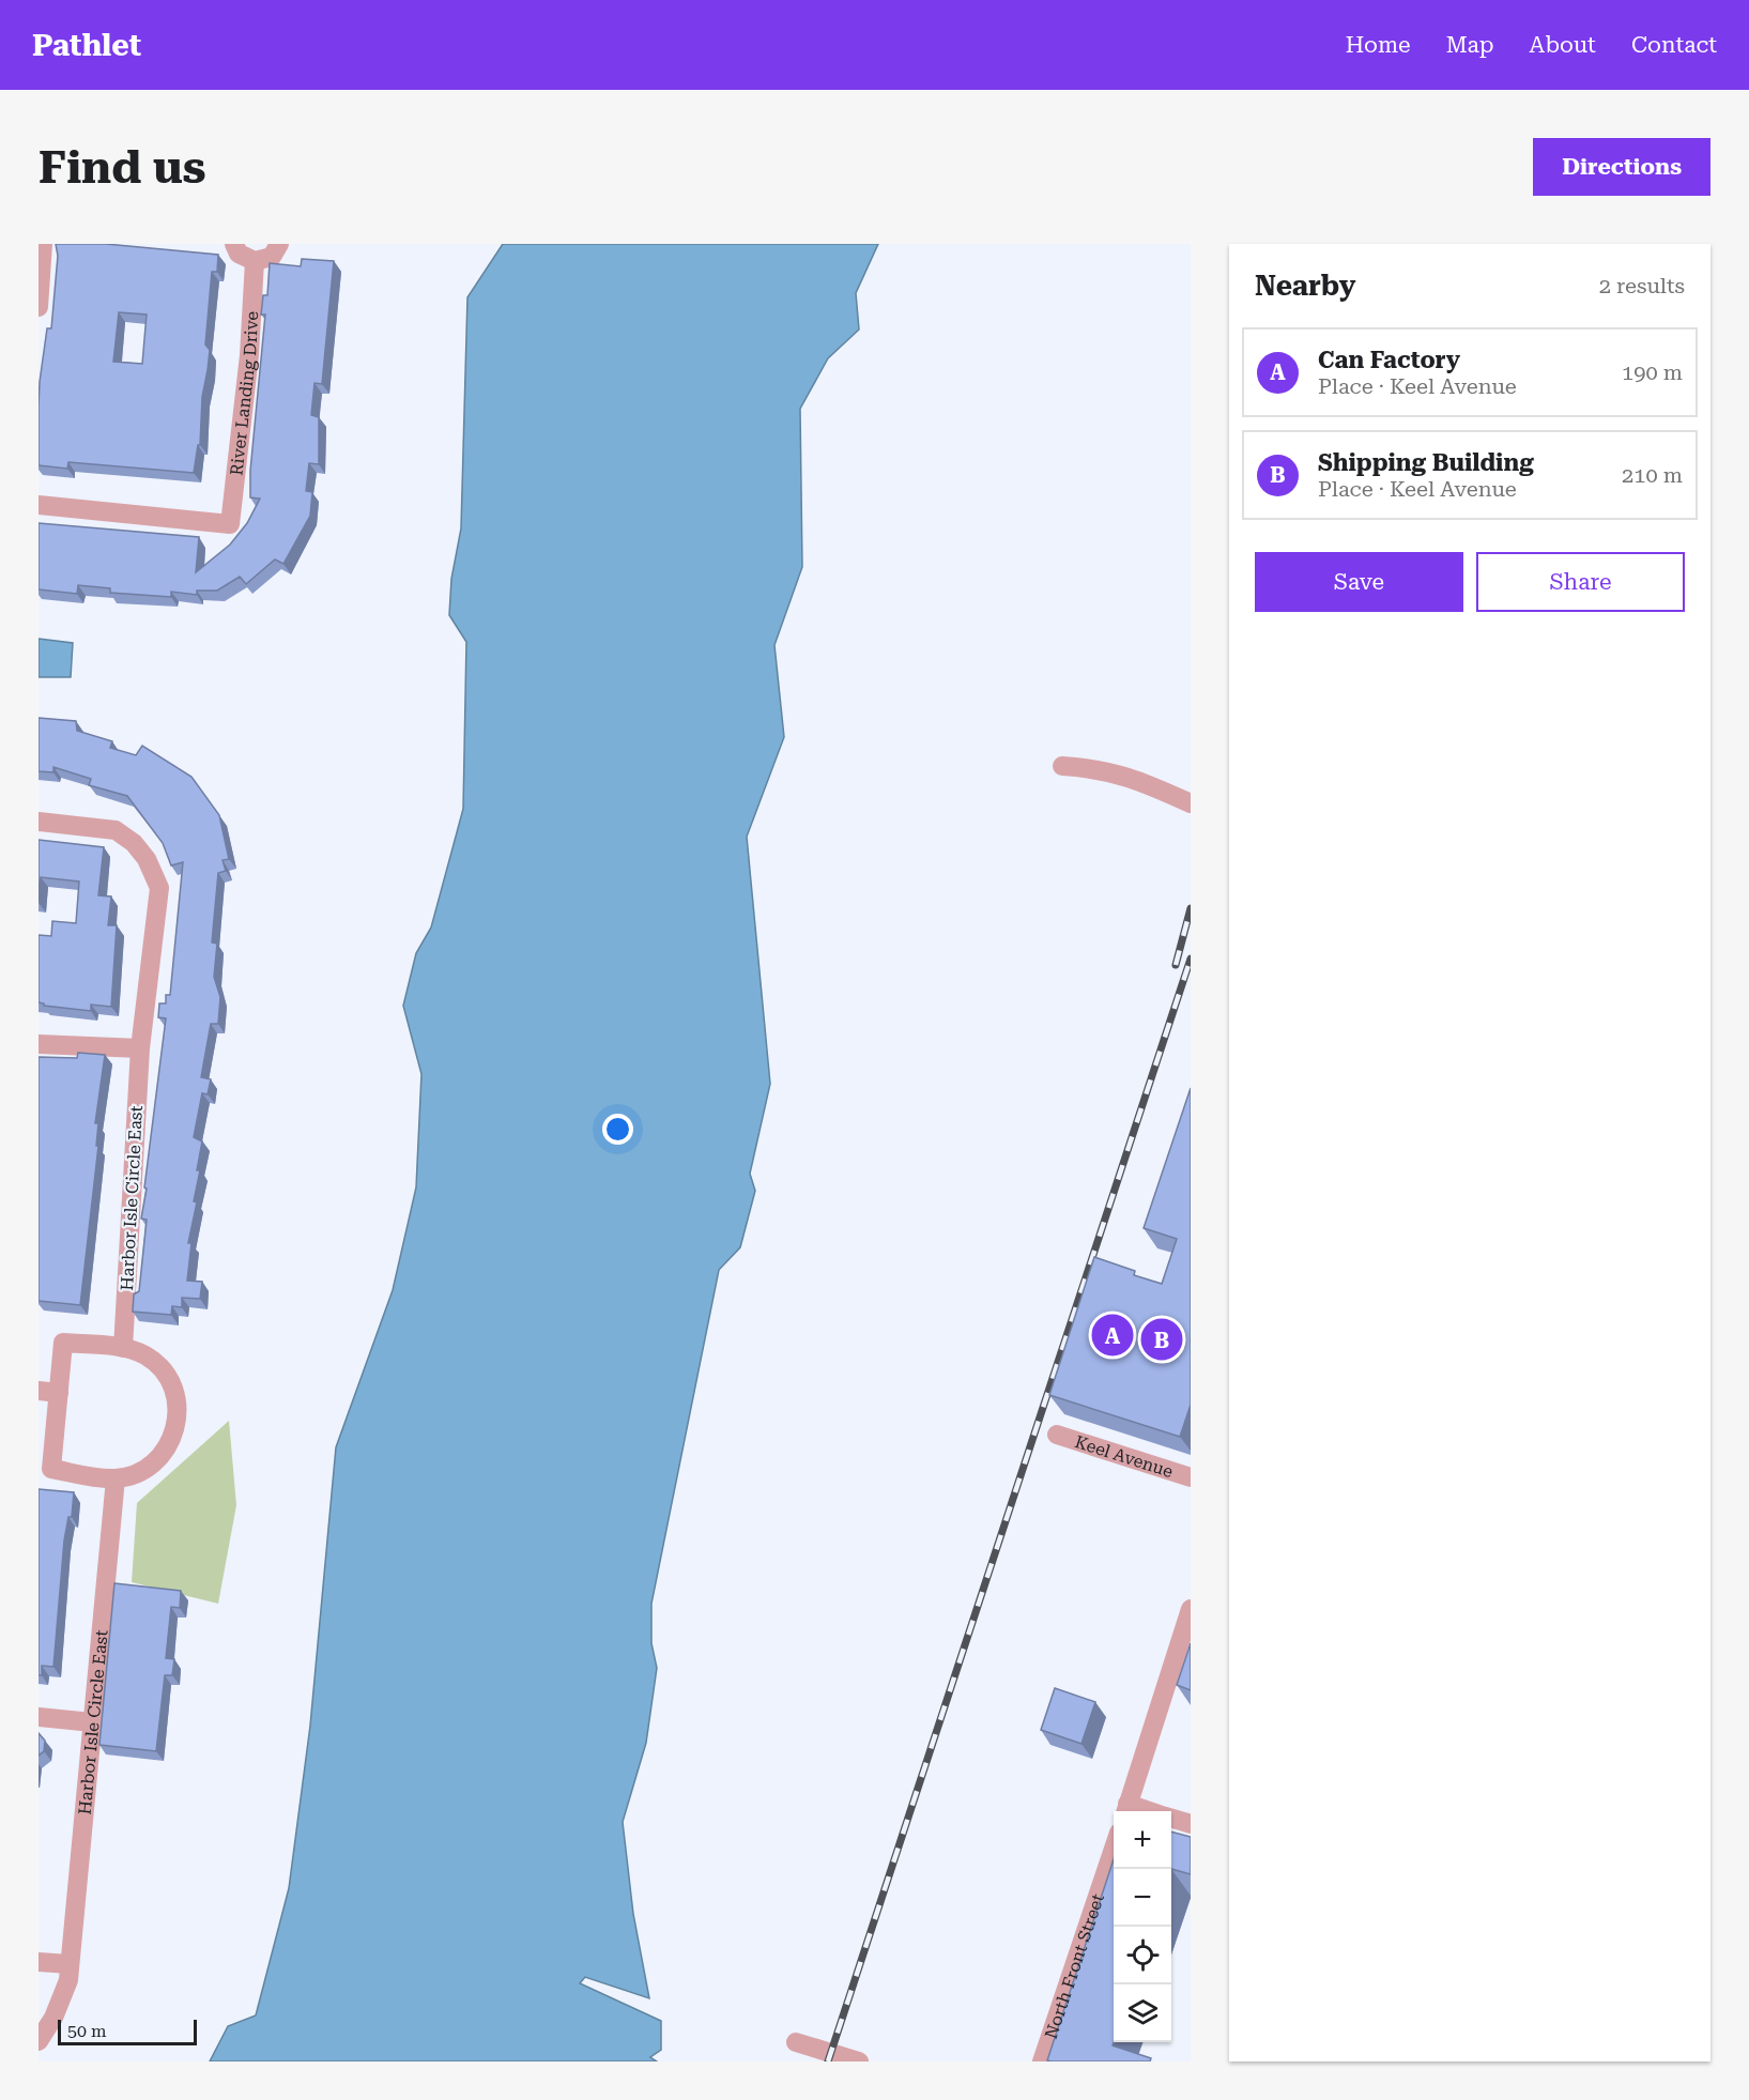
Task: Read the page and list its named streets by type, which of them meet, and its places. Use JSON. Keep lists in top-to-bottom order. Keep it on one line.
{"streets":{"street":["River Landing Drive","Harbor Isle Circle East","Keel Avenue","North Front Street"]},"scale_bar":"50 m","page":{"header":"Pathlet","nav":["Home","Map","About","Contact"],"buttons":["Directions",["Save","Share"]],"title":"Find us","heading":["Nearby","2 results"],"list":[{"mark":"A","name":"Can Factory","note":"Place · Keel Avenue","value":"190 m"},{"mark":"B","name":"Shipping Building","note":"Place · Keel Avenue","value":"210 m"}],"pins":["A","B"],"map_buttons":["+","−"],"scale":"50 m"}}
